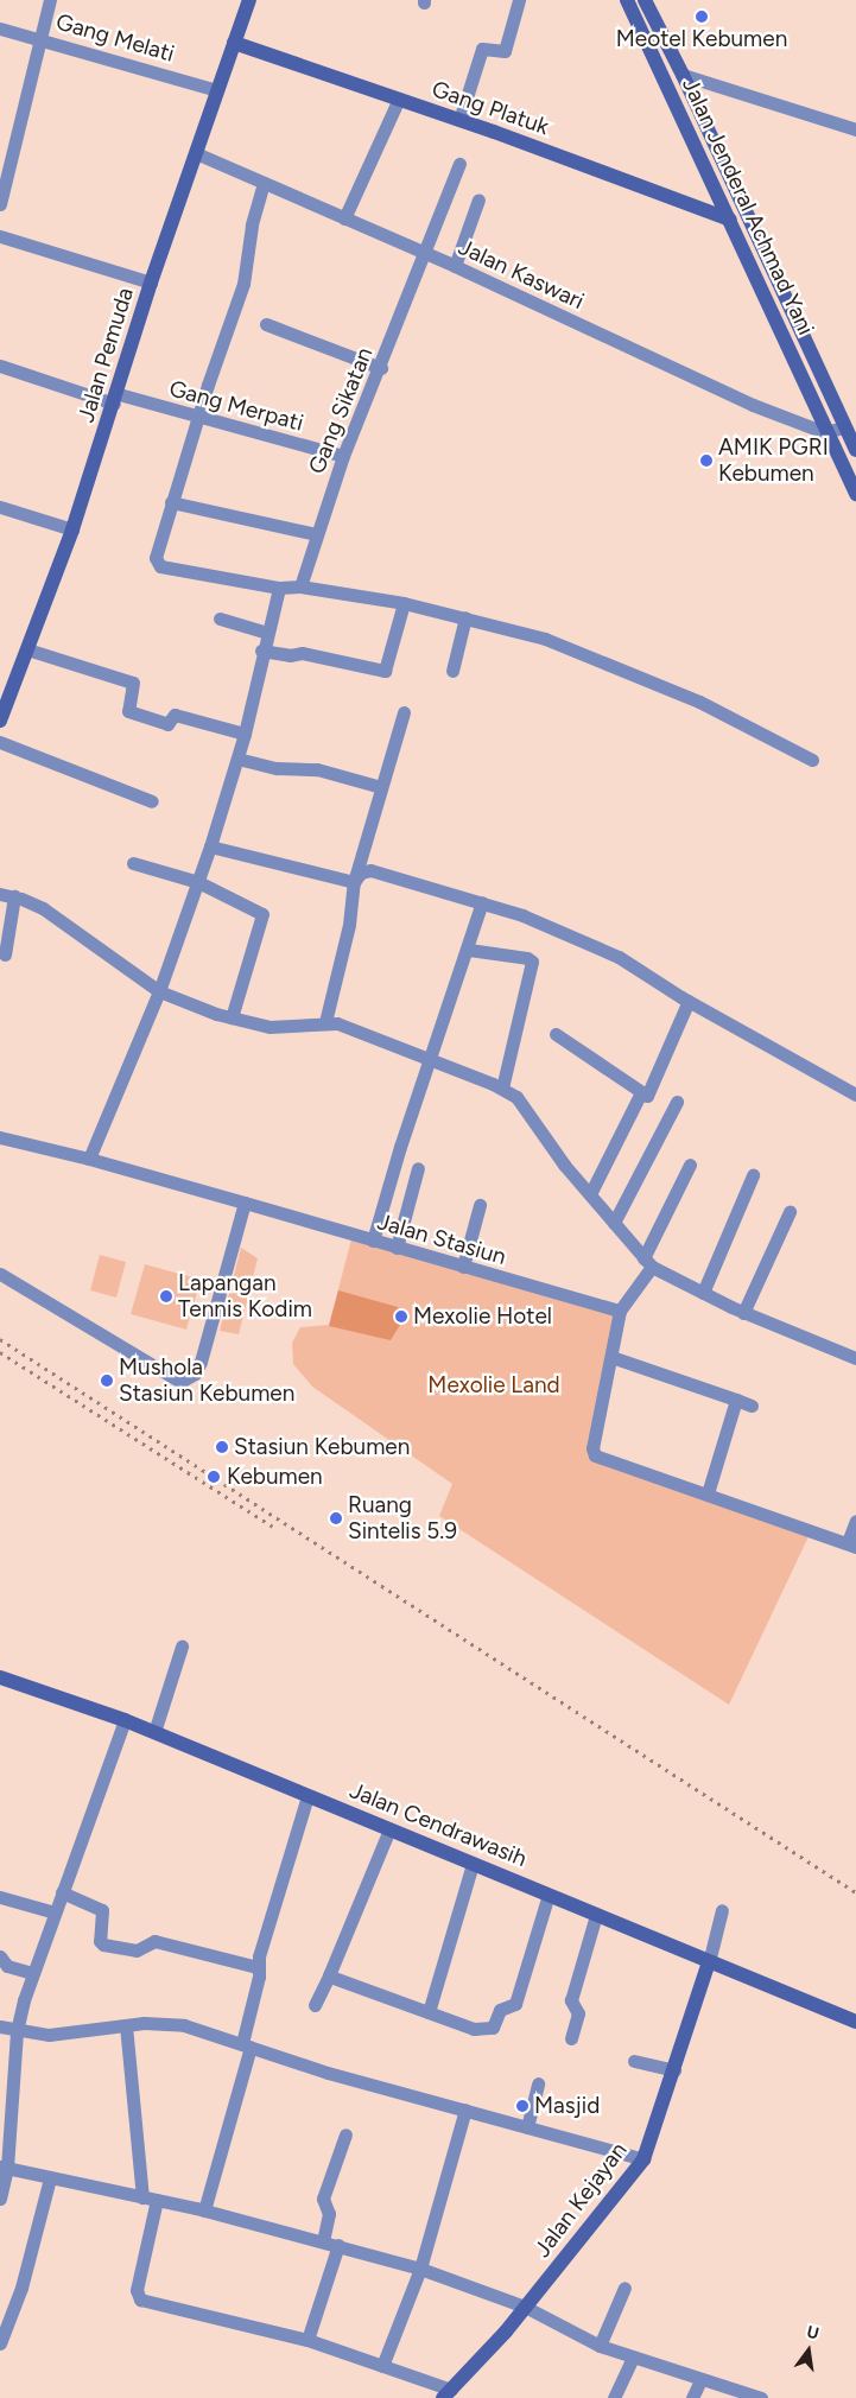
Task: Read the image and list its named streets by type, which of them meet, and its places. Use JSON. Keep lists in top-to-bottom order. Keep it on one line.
{"streets":{"main road":["Gang Platuk","Jalan Jenderal Achmad Yani","Jalan Pemuda","Jalan Cendrawasih","Jalan Kejayan"],"street":["Gang Melati","Jalan Kaswari","Gang Merpati","Gang Sikatan","Jalan Stasiun"]},"crossings":[["Gang Melati","Jalan Pemuda"],["Gang Platuk","Jalan Jenderal Achmad Yani"],["Gang Platuk","Jalan Pemuda"],["Jalan Jenderal Achmad Yani","Jalan Kaswari"],["Jalan Kaswari","Jalan Pemuda"],["Jalan Kaswari","Gang Sikatan"],["Jalan Pemuda","Gang Merpati"],["Gang Merpati","Gang Sikatan"],["Jalan Cendrawasih","Jalan Kejayan"]],"parks":["Mexolie Land"],"places":["Meotel Kebumen","AMIK PGRI Kebumen","Lapangan Tennis Kodim","Mexolie Hotel","Mushola Stasiun Kebumen","Stasiun Kebumen","Kebumen","Ruang Sintelis 5.9","Masjid"],"north":"top"}
